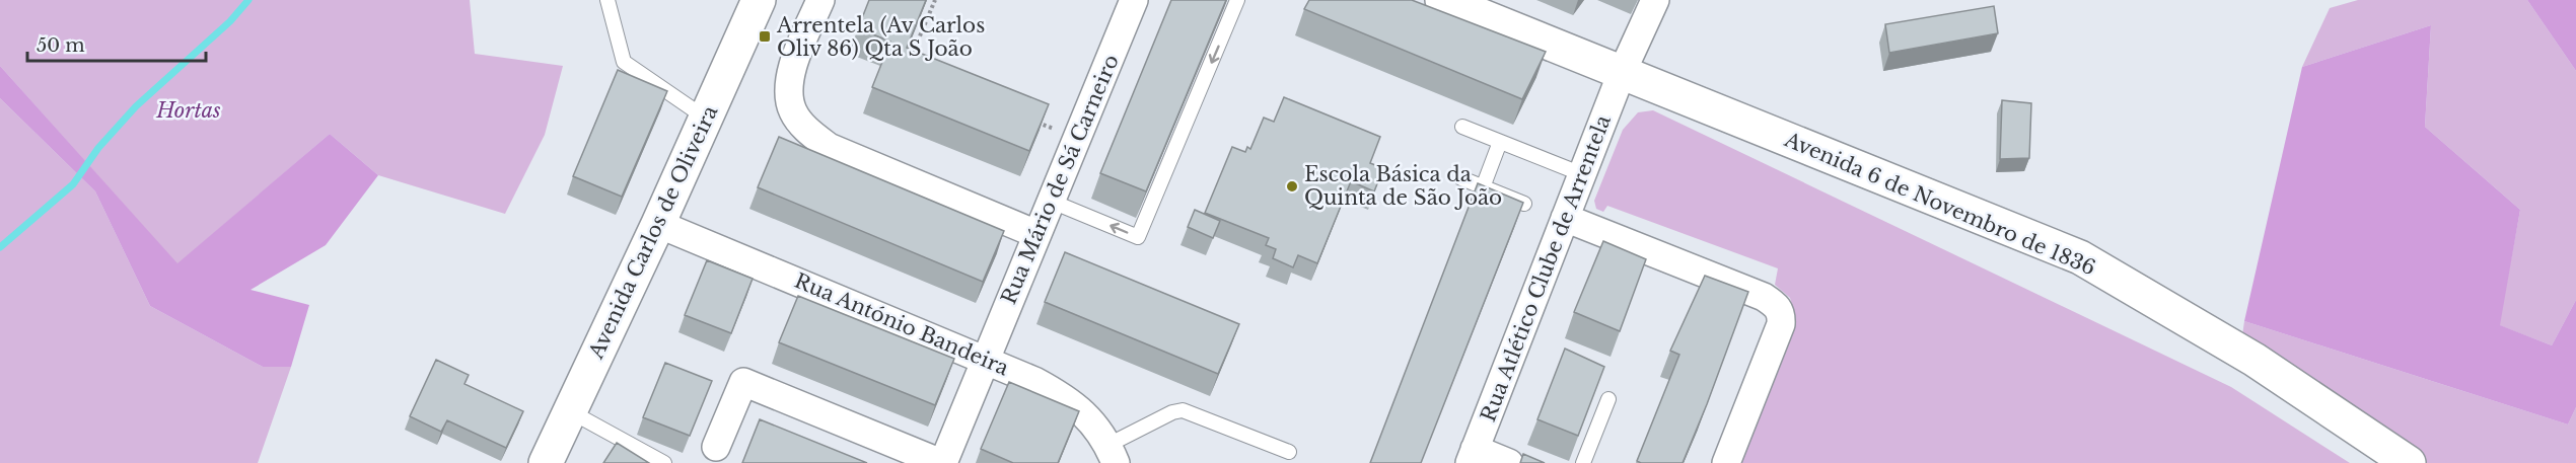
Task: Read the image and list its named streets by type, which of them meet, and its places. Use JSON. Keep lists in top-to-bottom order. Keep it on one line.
{"streets":{"street":["Rua Mário de Sá Carneiro","Avenida 6 de Novembro de 1836","Avenida Carlos de Oliveira","Rua Atlético Clube de Arrentela","Rua António Bandeira"]},"crossings":[["Rua Mário de Sá Carneiro","Rua António Bandeira"],["Avenida 6 de Novembro de 1836","Rua Atlético Clube de Arrentela"],["Avenida Carlos de Oliveira","Rua António Bandeira"]],"parks":["Hortas"],"places":{"transit":["Arrentela (Av Carlos Oliv 86) Qta S João"],"other":["Escola Básica da Quinta de São João"]},"scale_bar":"50 m"}
